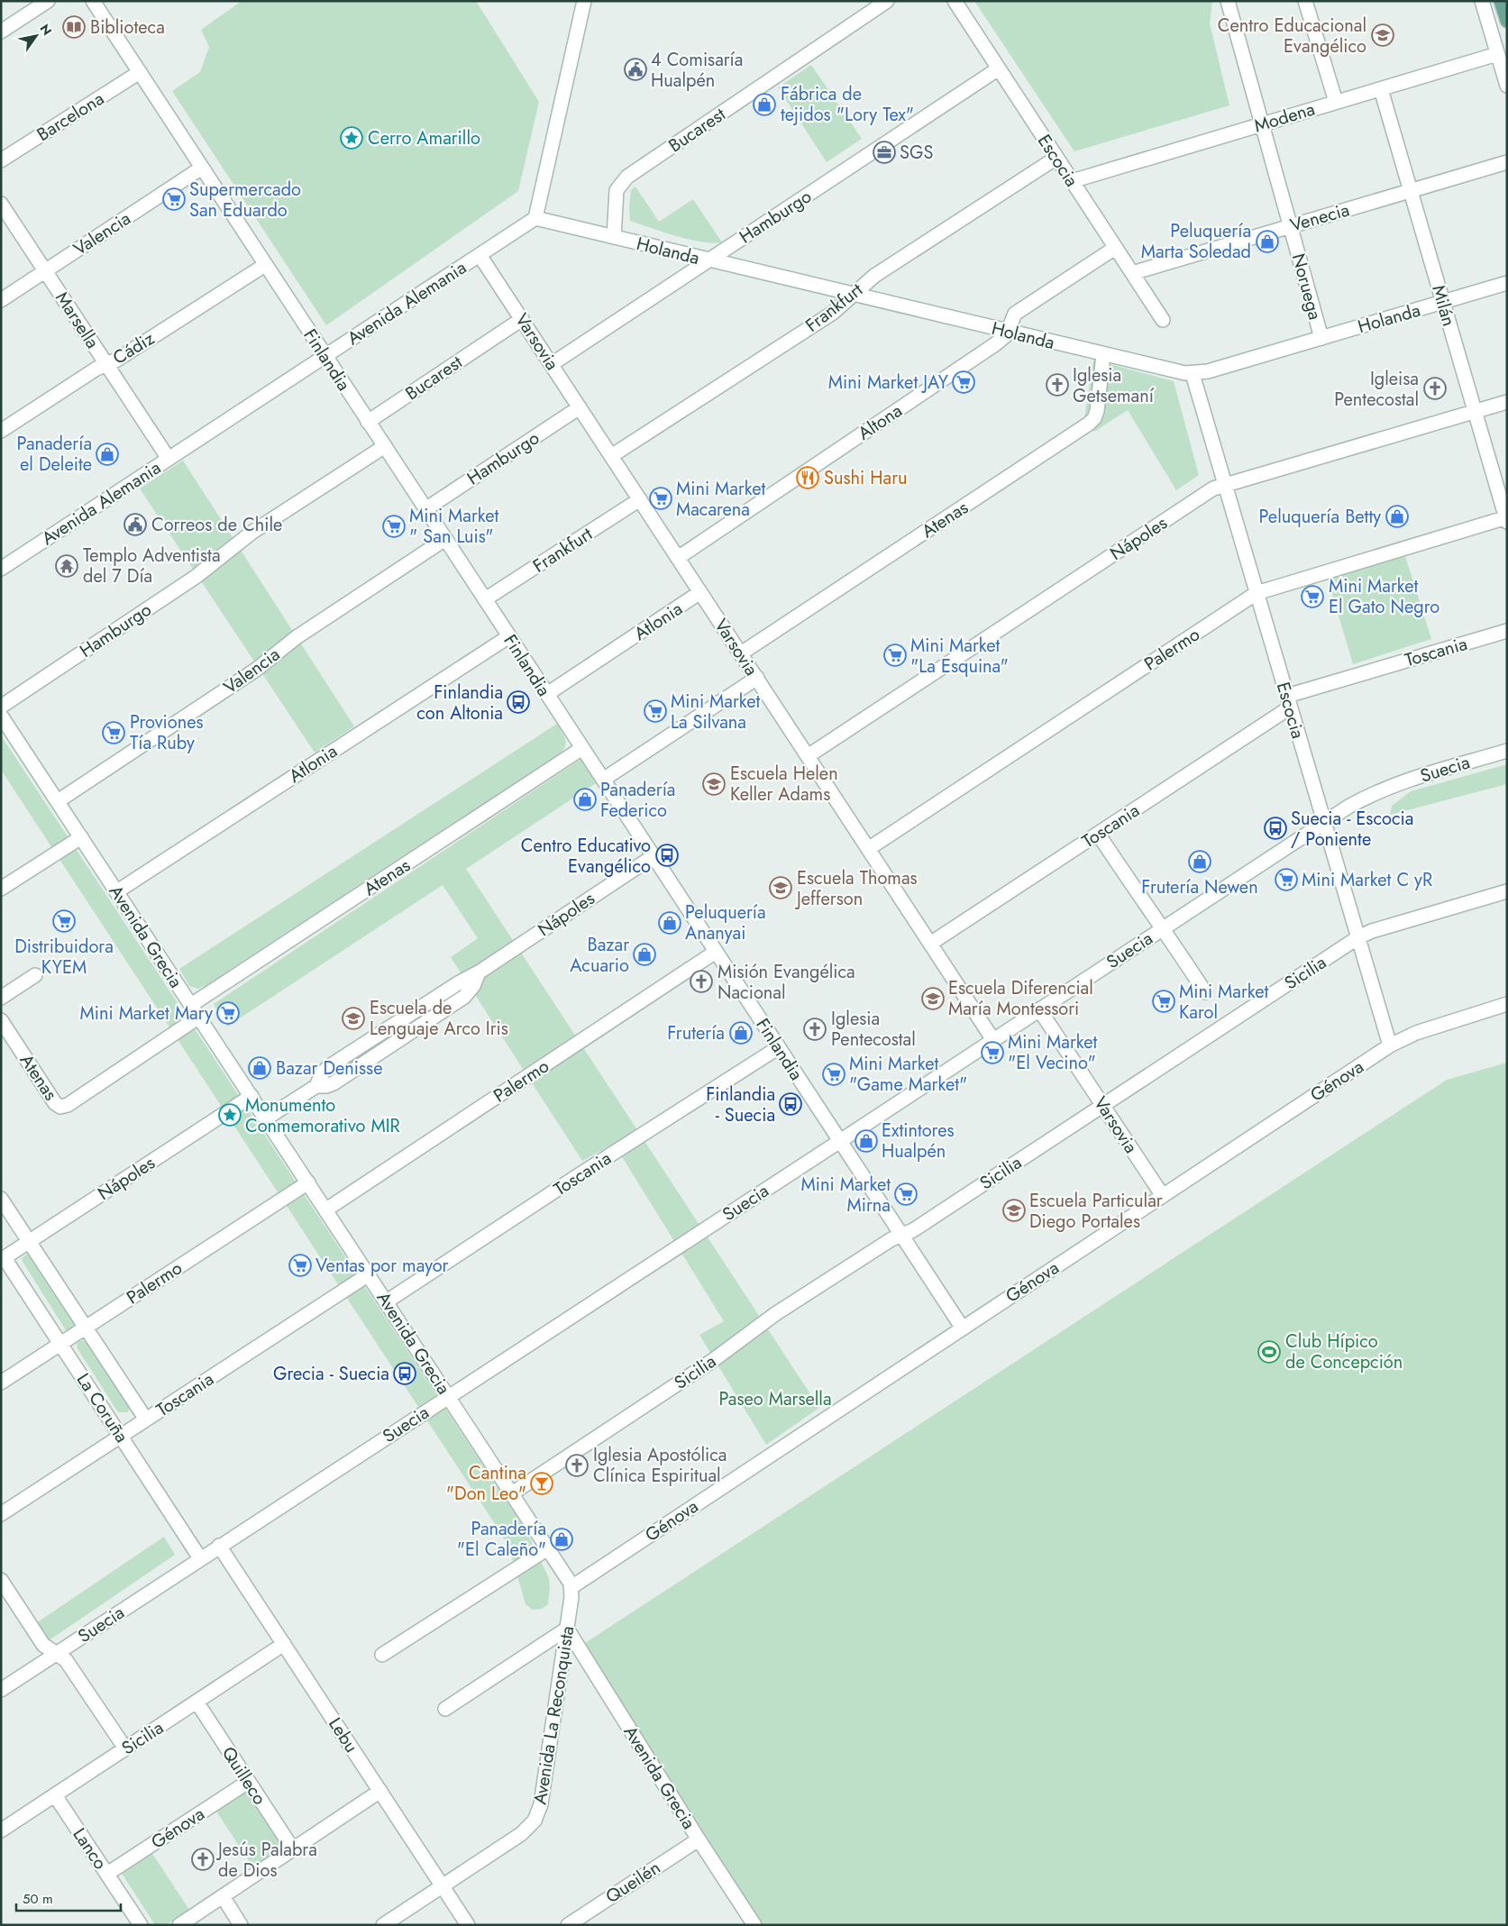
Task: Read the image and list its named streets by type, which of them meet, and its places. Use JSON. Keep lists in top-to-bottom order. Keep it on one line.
{"streets":{"street":["Barcelona","Modena","Bucarest","Escocia","Hamburgo","Venecia","Valencia","Holanda","Noruega","Avenida Alemania","Milán","Frankfurt","Marsella","Varsovia","Cádiz","Finlandia","Altona","Atenas","Nápoles","Atlonia","Palermo","Toscania","Suecia","Avenida Grecia","Sicilia","Génova","La Coruña","Avenida La Reconquista","Lebu","Quilleco","Lanco","Queilén"]},"crossings":[["Barcelona","Finlandia"],["Modena","Escocia"],["Modena","Noruega"],["Modena","Milán"],["Bucarest","Holanda"],["Bucarest","Varsovia"],["Bucarest","Finlandia"],["Escocia","Hamburgo"],["Escocia","Venecia"],["Escocia","Holanda"],["Escocia","Frankfurt"],["Escocia","Altona"],["Escocia","Nápoles"],["Escocia","Palermo"],["Escocia","Toscania"],["Escocia","Suecia"],["Escocia","Sicilia"],["Escocia","Génova"],["Hamburgo","Holanda"],["Hamburgo","Varsovia"],["Hamburgo","Finlandia"],["Venecia","Noruega"],["Venecia","Milán"],["Valencia","Marsella"],["Valencia","Finlandia"],["Valencia","Avenida Grecia"],["Holanda","Noruega"],["Holanda","Avenida Alemania"],["Holanda","Milán"],["Holanda","Frankfurt"],["Holanda","Altona"],["Holanda","Atenas"],["Avenida Alemania","Marsella"],["Avenida Alemania","Varsovia"],["Avenida Alemania","Finlandia"],["Milán","Nápoles"],["Milán","Palermo"],["Frankfurt","Varsovia"],["Frankfurt","Finlandia"],["Marsella","Cádiz"],["Varsovia","Altona"],["Varsovia","Atenas"],["Varsovia","Nápoles"],["Varsovia","Atlonia"],["Varsovia","Palermo"],["Varsovia","Toscania"],["Varsovia","Suecia"],["Varsovia","Sicilia"],["Varsovia","Génova"],["Cádiz","Finlandia"],["Finlandia","Atenas"],["Finlandia","Nápoles"],["Finlandia","Atlonia"],["Finlandia","Palermo"],["Finlandia","Toscania"],["Finlandia","Suecia"],["Finlandia","Sicilia"],["Finlandia","Génova"],["Atenas","Avenida Grecia"],["Nápoles","Avenida Grecia"],["Nápoles","La Coruña"],["Atlonia","Avenida Grecia"],["Palermo","Avenida Grecia"],["Palermo","La Coruña"],["Toscania","Avenida Grecia"],["Toscania","La Coruña"],["Suecia","Avenida Grecia"],["Suecia","La Coruña"],["Suecia","Lebu"],["Avenida Grecia","Sicilia"],["Avenida Grecia","Génova"],["Avenida Grecia","Avenida La Reconquista"],["Avenida Grecia","Queilén"],["Sicilia","Lebu"],["Sicilia","Quilleco"],["Sicilia","Lanco"],["Génova","Avenida La Reconquista"],["Génova","Quilleco"],["Génova","Lanco"],["Avenida La Reconquista","Lebu"]],"parks":["Paseo Marsella"],"places":{"library":["Biblioteca"],"school or university":["Centro Educacional Evangélico","Escuela Helen Keller Adams","Escuela Thomas Jefferson","Escuela Diferencial María Montessori","Escuela de Lenguaje Arco Iris","Escuela Particular Diego Portales"],"public building":["4 Comisaría Hualpén","Correos de Chile"],"shop":["Fábrica de tejidos \"Lory Tex\"","Peluquería Marta Soledad","Panadería el Deleite","Peluquería Betty","Panadería Federico","Frutería Newen","Peluquería Ananyai","Bazar Acuario","Frutería","Bazar Denisse","Extintores Hualpén","Panadería \"El Caleño\""],"place":["Cerro Amarillo","Monumento Conmemorativo MIR"],"office":["SGS"],"supermarket":["Supermercado San Eduardo","Mini Market JAY","Mini Market Macarena","Mini Market \" San Luis\"","Mini Market El Gato Negro","Mini Market \"La Esquina\"","Mini Market La Silvana","Proviones Tía Ruby","Mini Market C yR","Distribuidora KYEM","Mini Market Karol","Mini Market Mary","Mini Market \"El Vecino\"","Mini Market \"Game Market\"","Mini Market Mirna","Ventas por mayor"],"church":["Iglesia Getsemaní","Igleisa Pentecostal","Misión Evangélica Nacional","Iglesia Pentecostal","Iglesia Apostólica Clínica Espiritual","Jesús Palabra de Dios"],"restaurant":["Sushi Haru"],"temple":["Templo Adventista del 7 Día"],"bus stop":["Finlandia con Altonia","Suecia - Escocia / Poniente","Centro Educativo Evangélico","Finlandia - Suecia","Grecia - Suecia"],"sports":["Club Hípico de Concepción"],"bar":["Cantina \"Don Leo\""]},"scale_bar":"50 m","north":"top right"}
